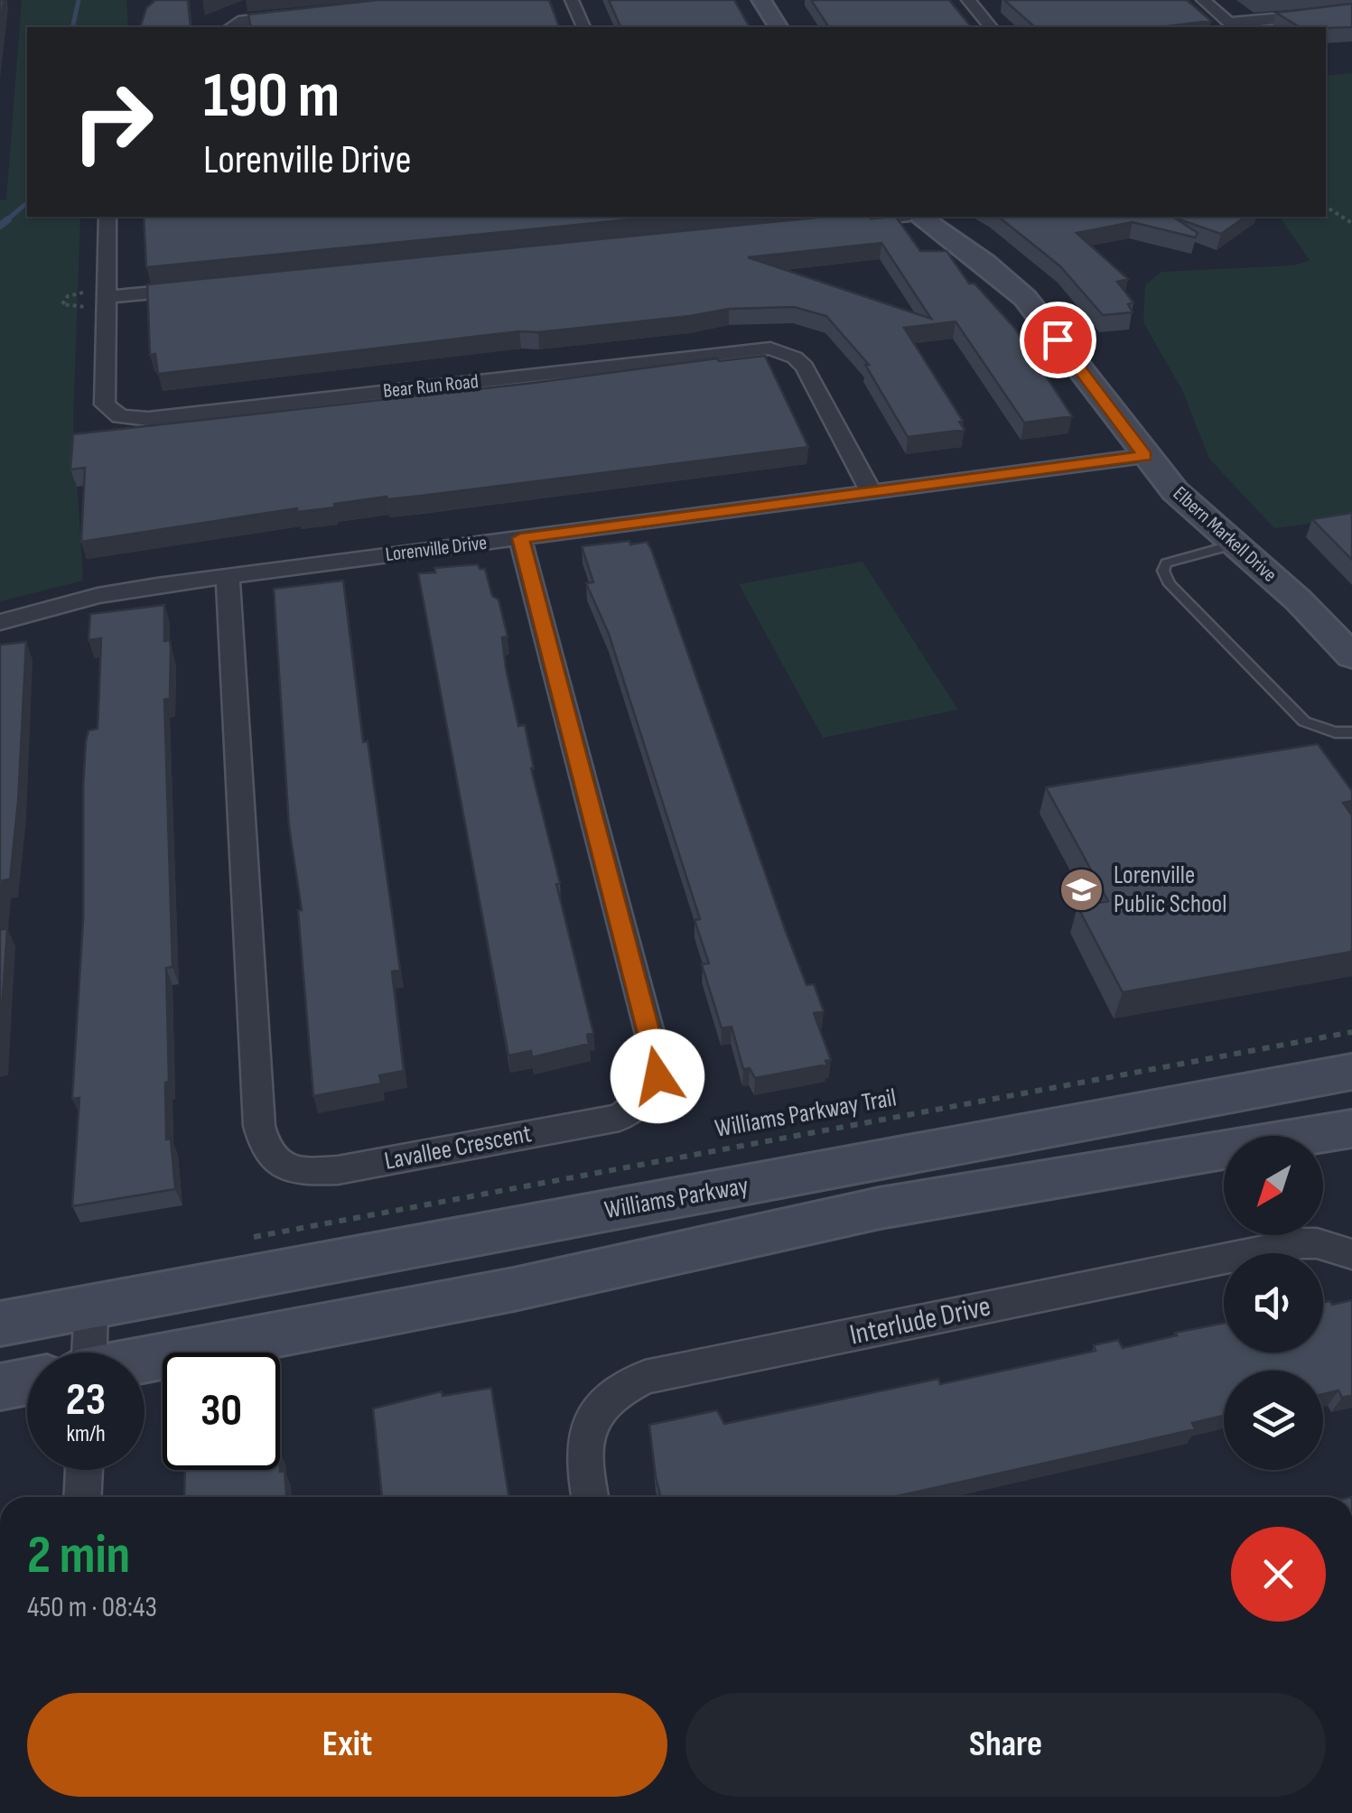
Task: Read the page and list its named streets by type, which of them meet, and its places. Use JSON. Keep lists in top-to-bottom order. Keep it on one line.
{"streets":{"main road":["Elbern Markell Drive","Williams Parkway"],"street":["Bear Run Road","Lorenville Drive","Lavallee Crescent","Interlude Drive"],"path":["Williams Parkway Trail"]},"crossings":[["Bear Run Road","Lorenville Drive"],["Elbern Markell Drive","Lorenville Drive"],["Lorenville Drive","Lavallee Crescent"]],"places":{"school or university":["Lorenville Public School"]},"north":"bottom left","page":{"turn":["190 m","Lorenville Drive"],"speed":"23 km/h","limit":"30","heading":["2 min","450 m · 08:43"],"buttons":["Exit","Share"]}}
